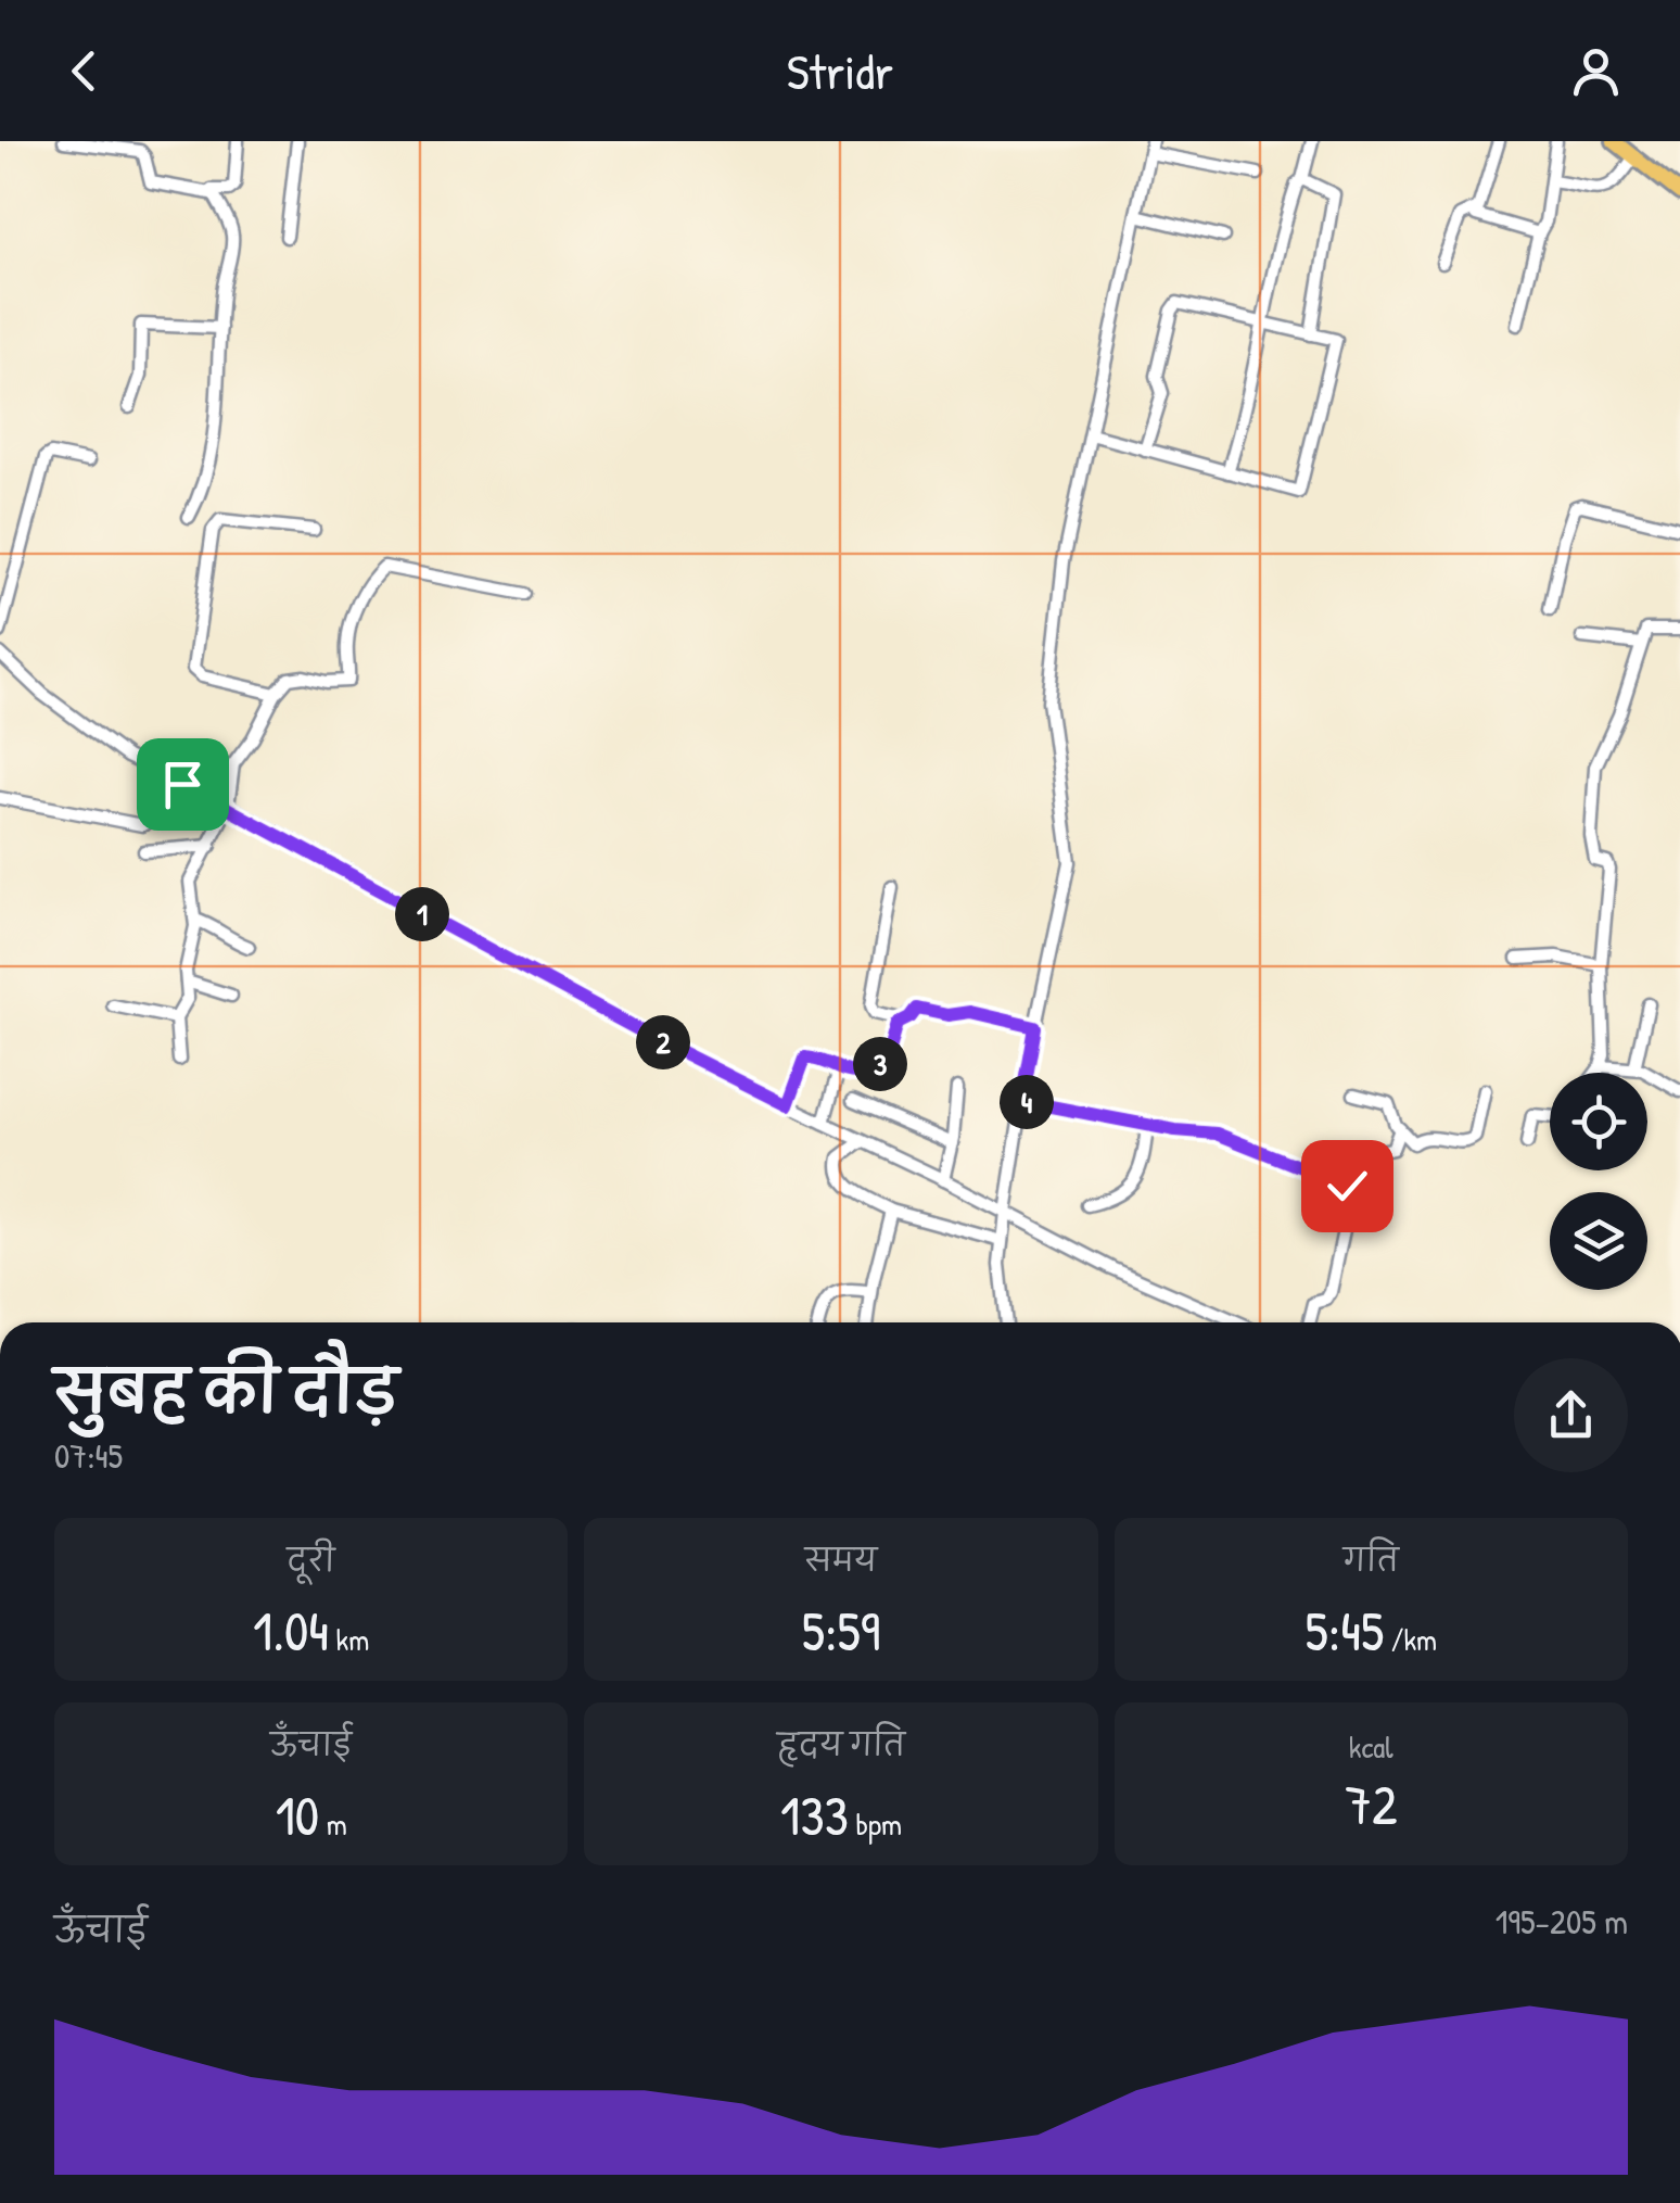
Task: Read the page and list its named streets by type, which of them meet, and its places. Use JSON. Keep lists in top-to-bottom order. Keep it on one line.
{"page":{"header":"Stridr","pins":["1","2","3","4"],"heading":["सुबह की दौड़","07:45"],"stats":[["दूरी","1.04 km"],["समय","5:59"],["गति","5:45 /km"],["ऊँचाई","10 m"],["हृदय गति","133 bpm"],["kcal","72"]],"chart":["ऊँचाई","195–205 m"]}}
